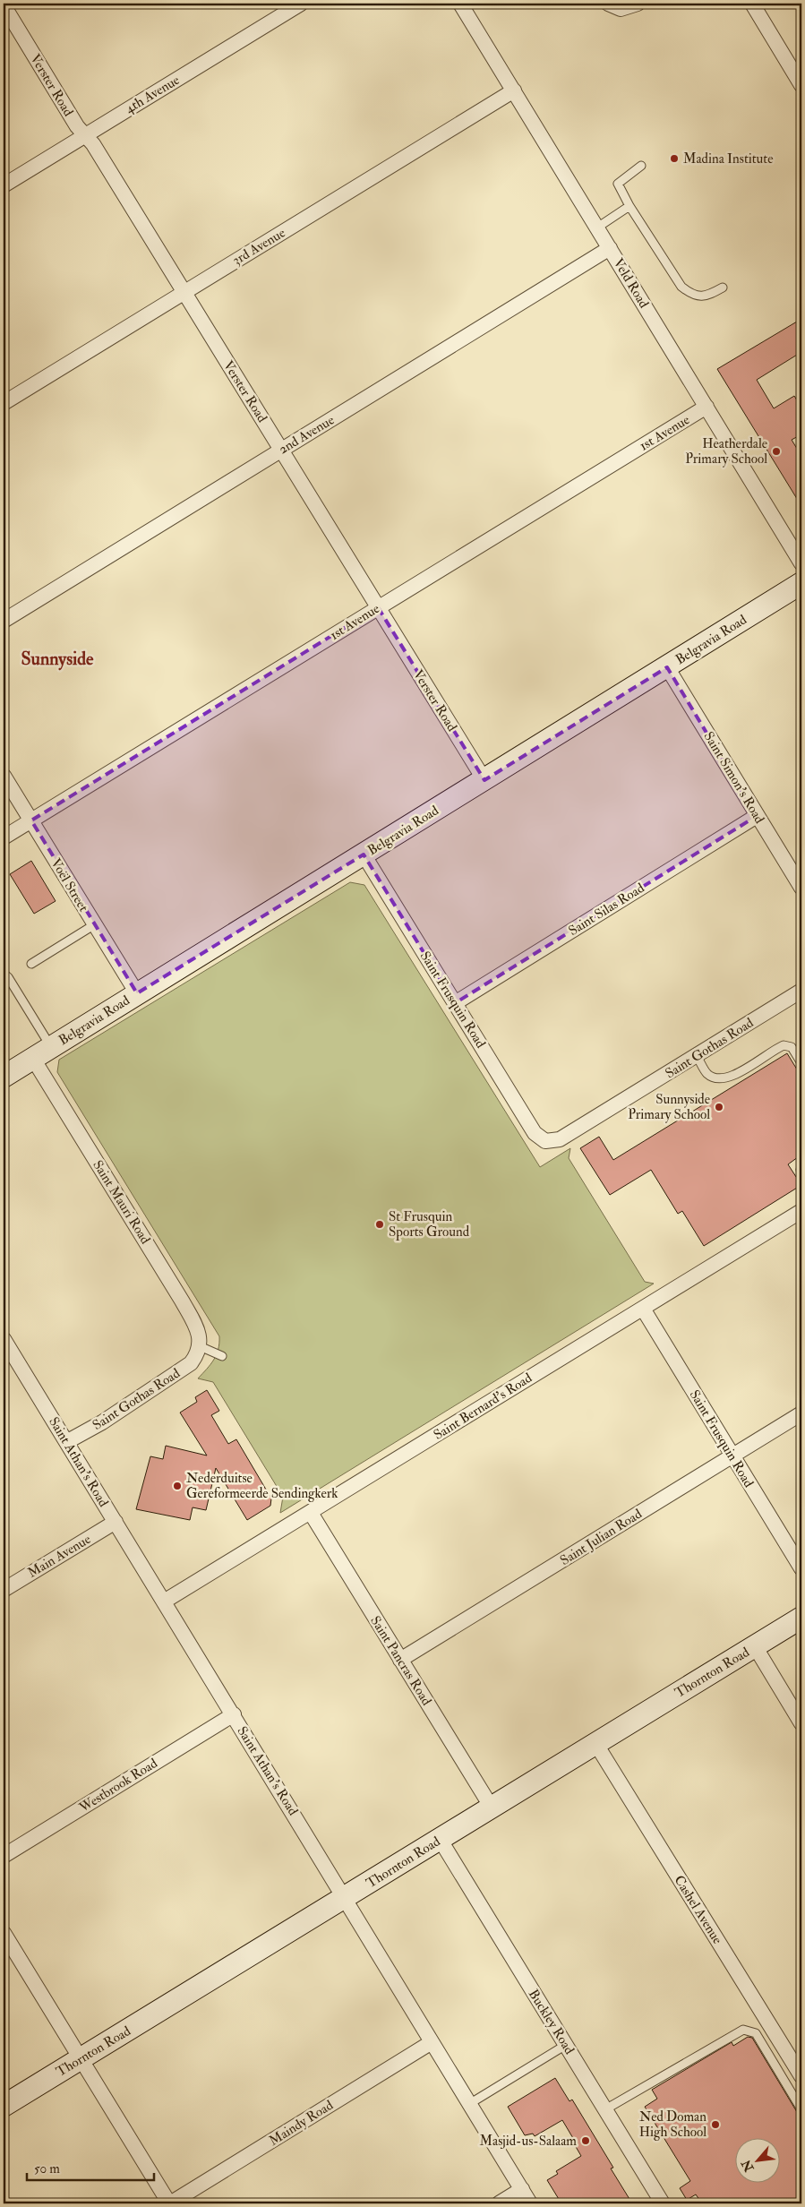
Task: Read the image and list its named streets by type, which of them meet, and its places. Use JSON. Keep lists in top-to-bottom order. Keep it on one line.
{"streets":{"street":["Verster Road","4th Avenue","3rd Avenue","Veld Road","1st Avenue","2nd Avenue","Belgravia Road","Saint Simon's Road","Voël Street","Saint Silas Road","Saint Frusquin Road","Saint Gothas Road","Saint Mauri Road","Saint Bernard's Road","Saint Athan's Road","Saint Julian Road","Main Avenue","Saint Pancras Road","Thornton Road","Westbrook Road","Cashel Avenue","Buckley Road","Maindy Road"]},"crossings":[["Verster Road","4th Avenue"],["Verster Road","3rd Avenue"],["Verster Road","1st Avenue"],["Verster Road","2nd Avenue"],["Verster Road","Belgravia Road"],["3rd Avenue","Veld Road"],["Veld Road","1st Avenue"],["Veld Road","2nd Avenue"],["1st Avenue","Voël Street"],["Belgravia Road","Saint Simon's Road"],["Belgravia Road","Voël Street"],["Belgravia Road","Saint Frusquin Road"],["Belgravia Road","Saint Mauri Road"],["Saint Simon's Road","Saint Silas Road"],["Saint Silas Road","Saint Frusquin Road"],["Saint Frusquin Road","Saint Gothas Road"],["Saint Frusquin Road","Saint Bernard's Road"],["Saint Frusquin Road","Saint Julian Road"],["Saint Gothas Road","Saint Mauri Road"],["Saint Gothas Road","Saint Athan's Road"],["Saint Bernard's Road","Saint Athan's Road"],["Saint Bernard's Road","Saint Pancras Road"],["Saint Athan's Road","Main Avenue"],["Saint Athan's Road","Thornton Road"],["Saint Athan's Road","Westbrook Road"],["Saint Athan's Road","Maindy Road"],["Saint Julian Road","Saint Pancras Road"],["Saint Pancras Road","Thornton Road"],["Thornton Road","Cashel Avenue"],["Thornton Road","Buckley Road"]],"districts":["Sunnyside"],"places":["Madina Institute","Heatherdale Primary School","Sunnyside Primary School","St Frusquin Sports Ground","Nederduitse Gereformeerde Sendingkerk","Ned Doman High School","Masjid-us-Salaam"],"scale_bar":"50 m","north":"bottom left"}
